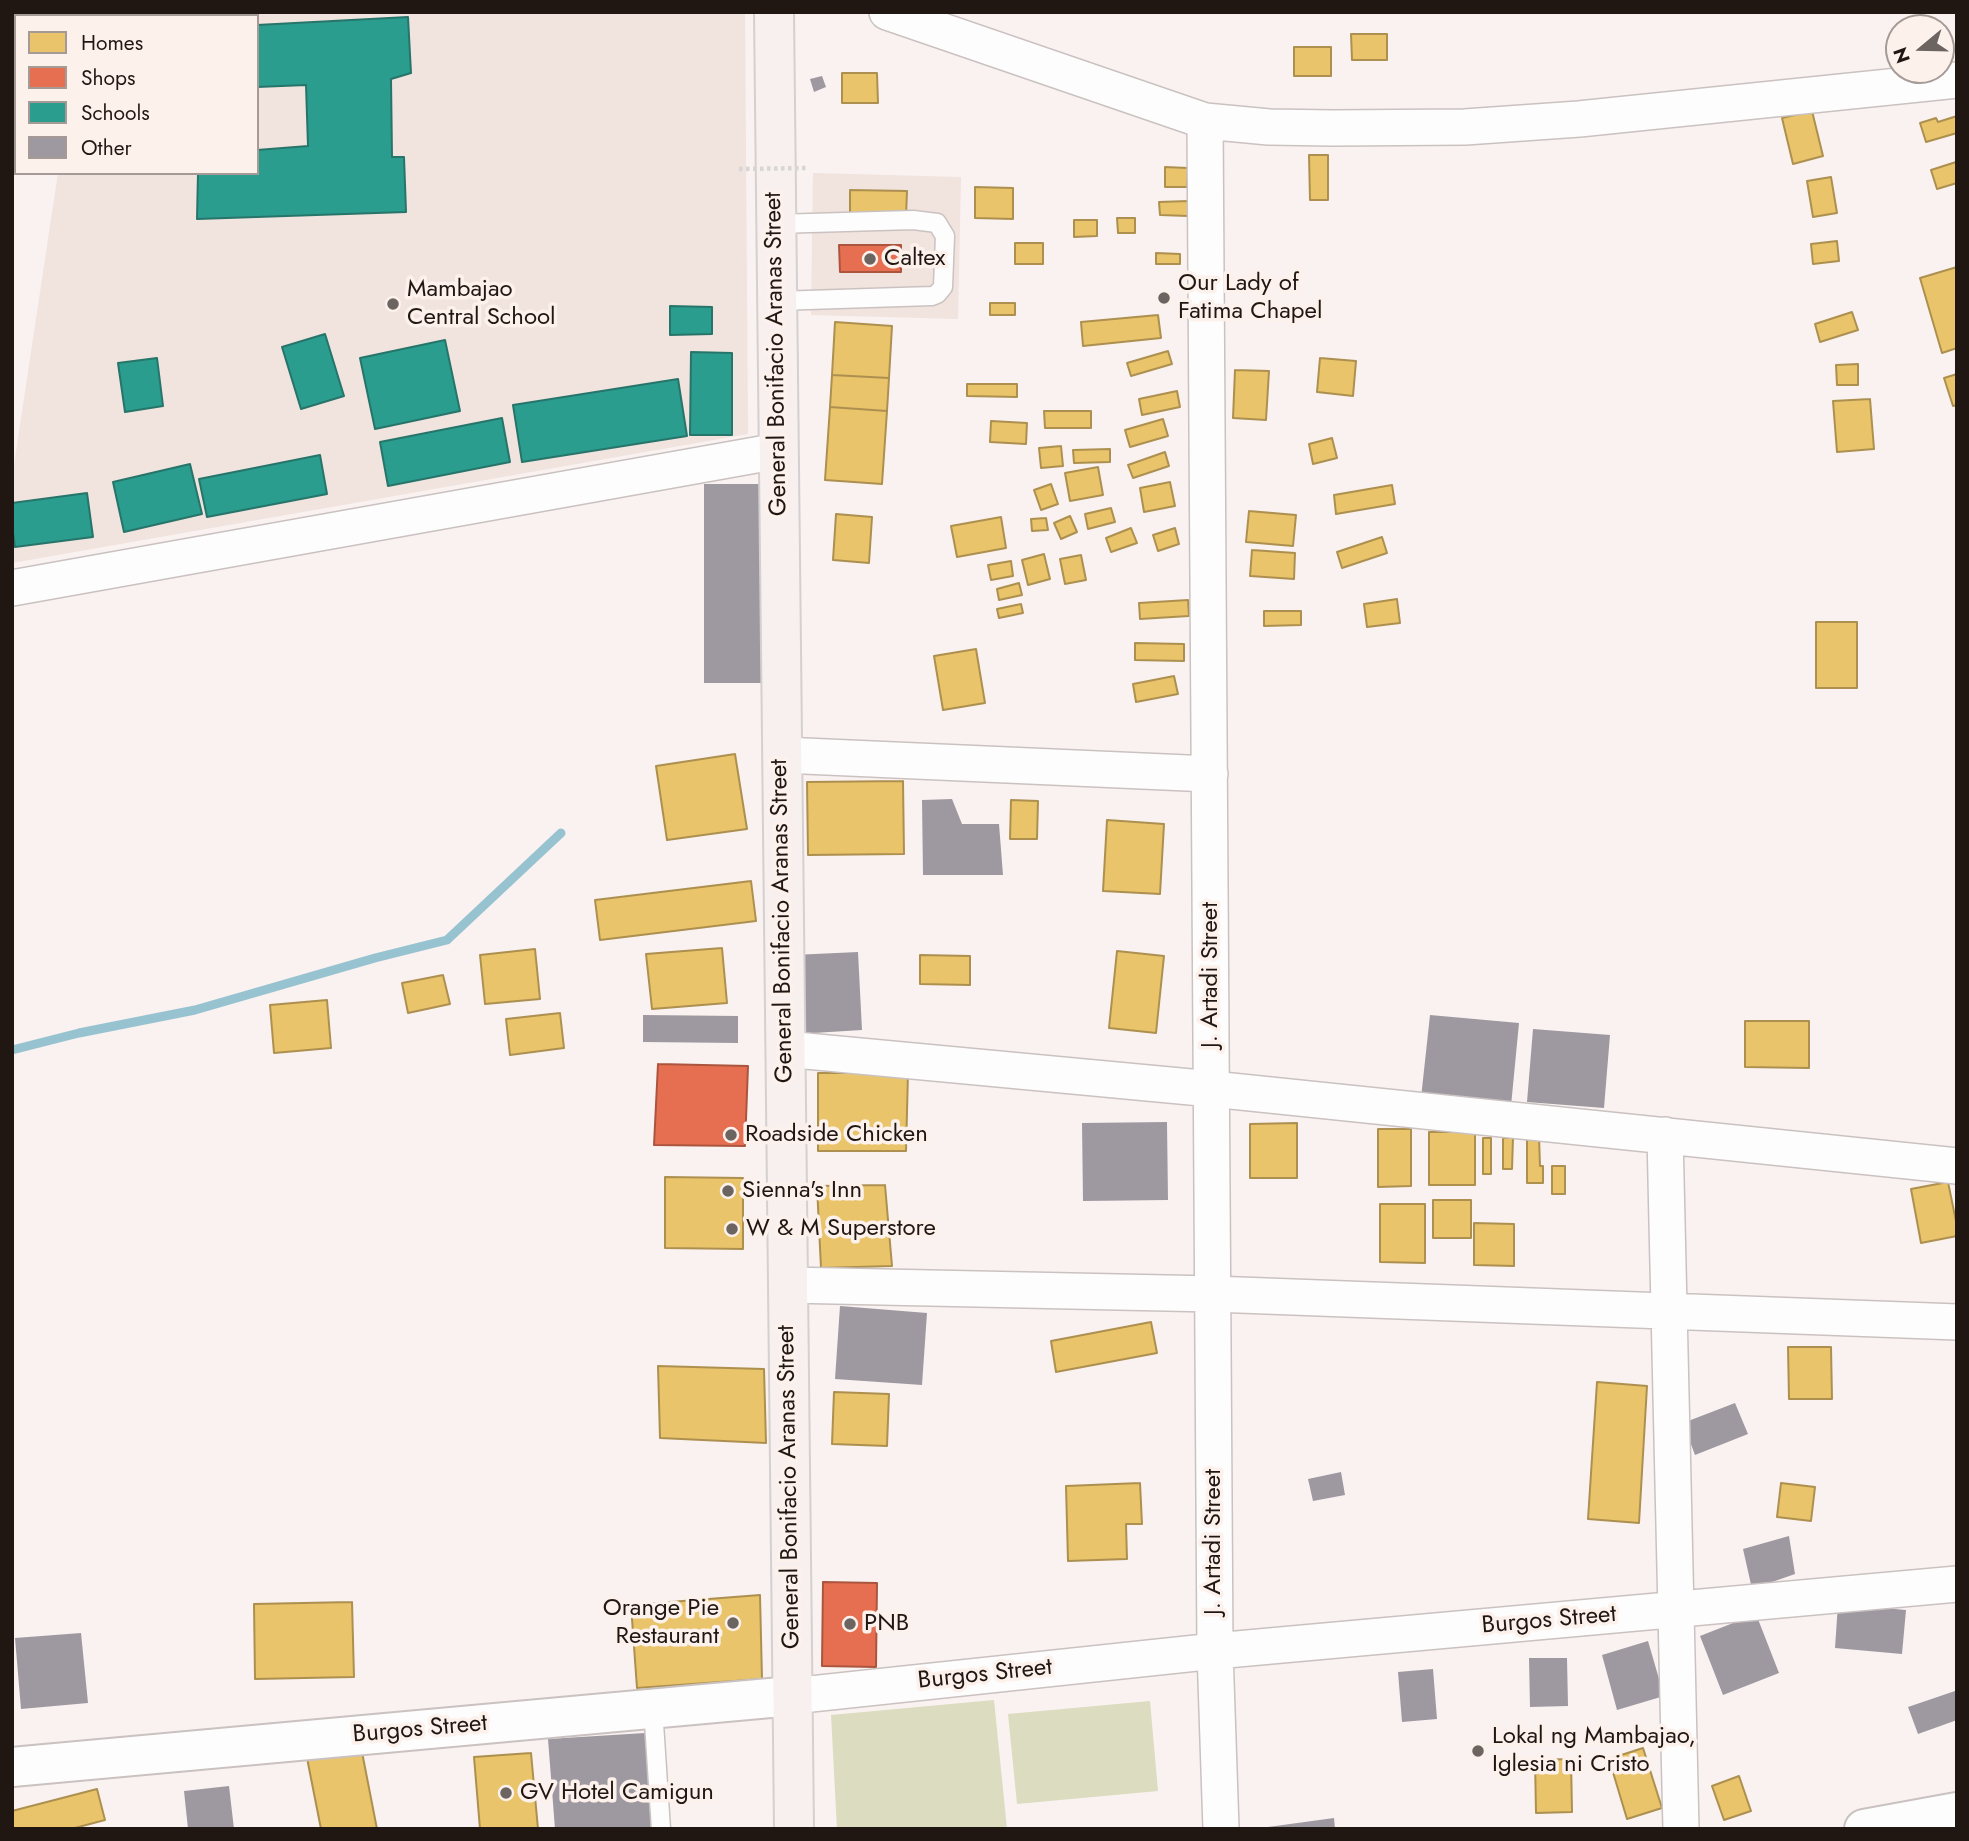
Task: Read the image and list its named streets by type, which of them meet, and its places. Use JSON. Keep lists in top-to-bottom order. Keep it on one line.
{"streets":{"main road":["General Bonifacio Aranas Street"],"street":["J. Artadi Street","Burgos Street"]},"crossings":[["General Bonifacio Aranas Street","Burgos Street"],["J. Artadi Street","Burgos Street"]],"places":["Caltex","Our Lady of Fatima Chapel","Mambajao Central School","Roadside Chicken","Sienna's Inn","W & M Superstore","Orange Pie Restaurant","PNB","Lokal ng Mambajao, Iglesia ni Cristo","GV Hotel Camigun"],"legend":["Homes","Shops","Schools","Other"],"north":"left"}
